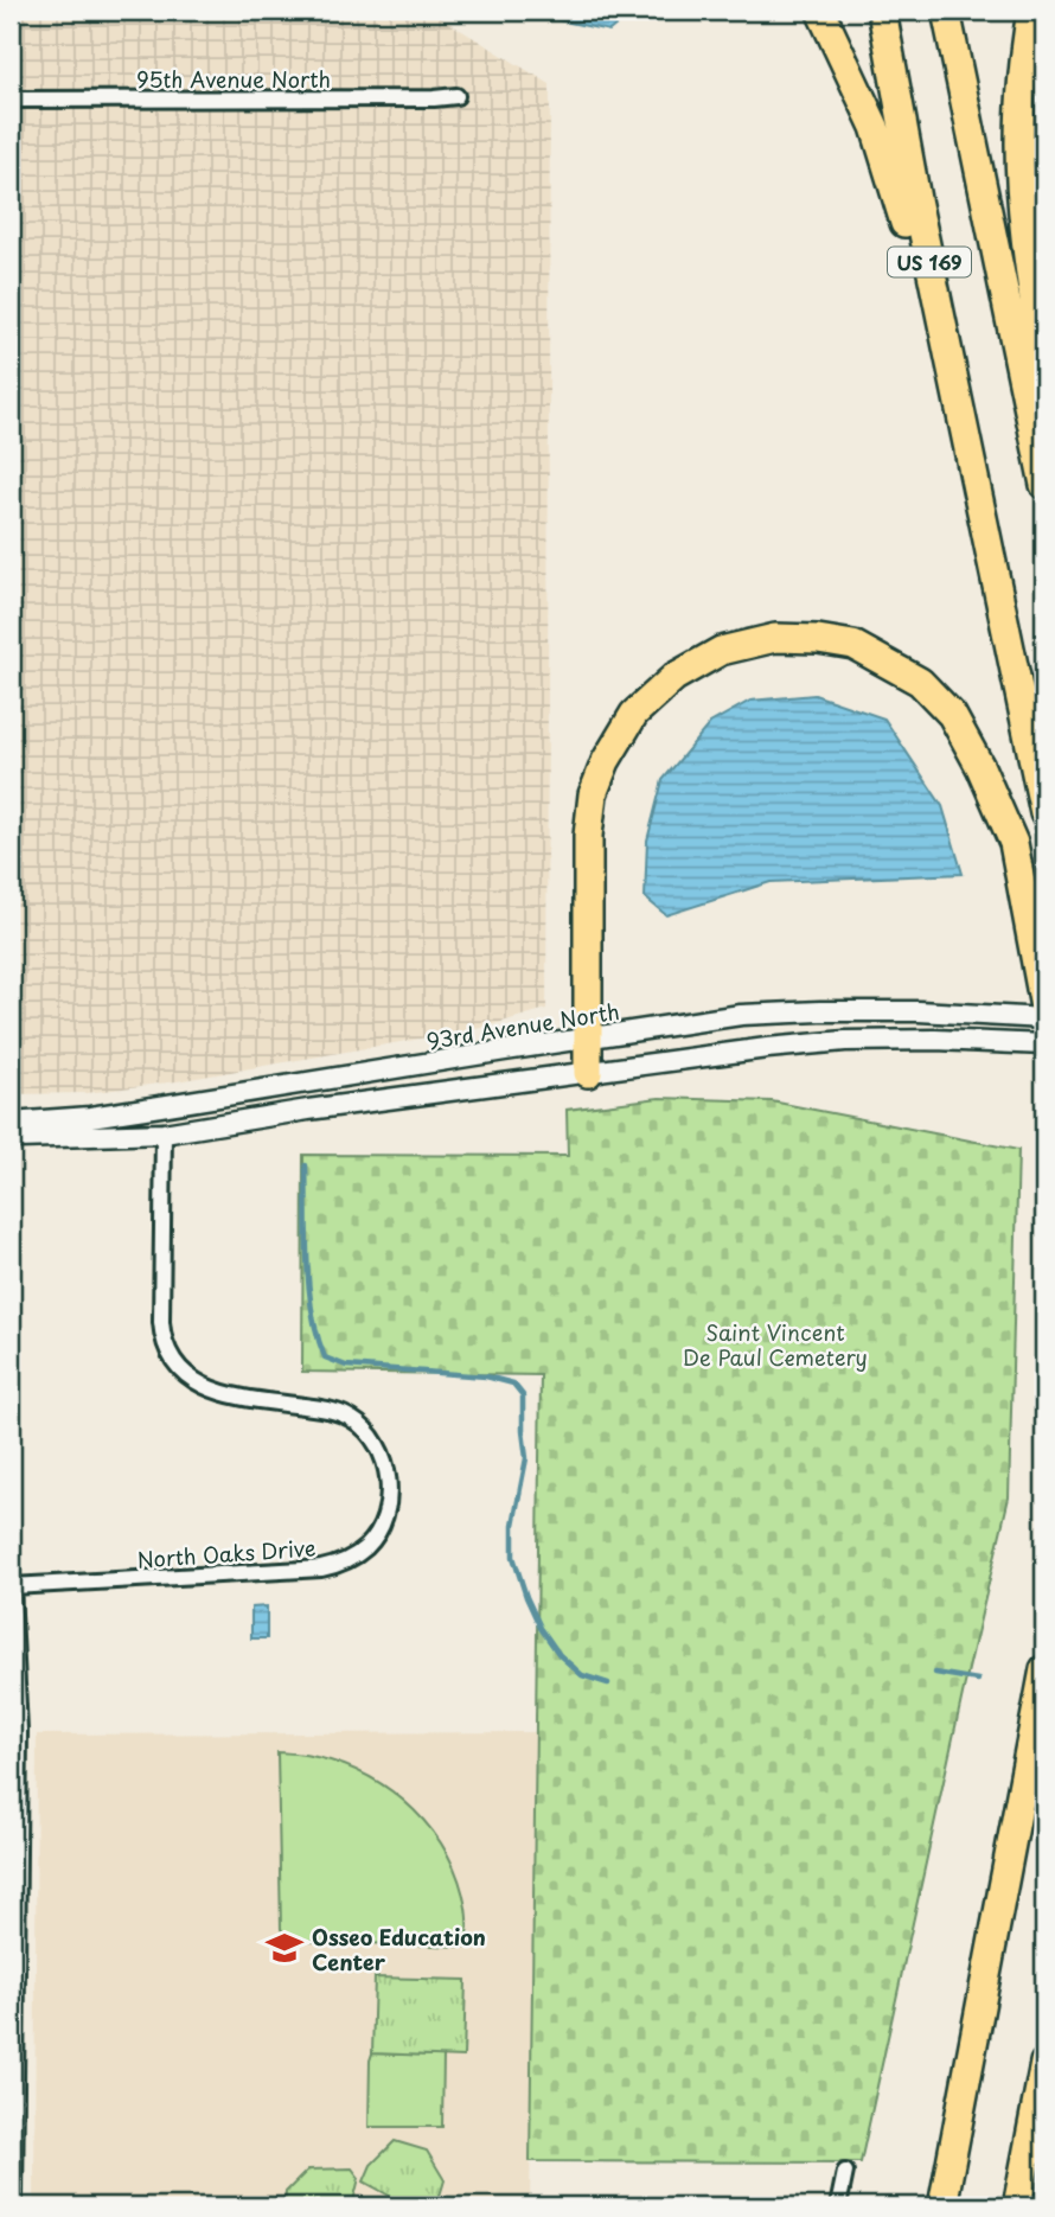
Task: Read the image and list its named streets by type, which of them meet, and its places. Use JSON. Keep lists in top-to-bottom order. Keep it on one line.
{"streets":{"highway":["US 169"],"street":["95th Avenue North","93rd Avenue North","North Oaks Drive"]},"parks":["Saint Vincent De Paul Cemetery"],"places":{"school or university":["Osseo Education Center"]}}
